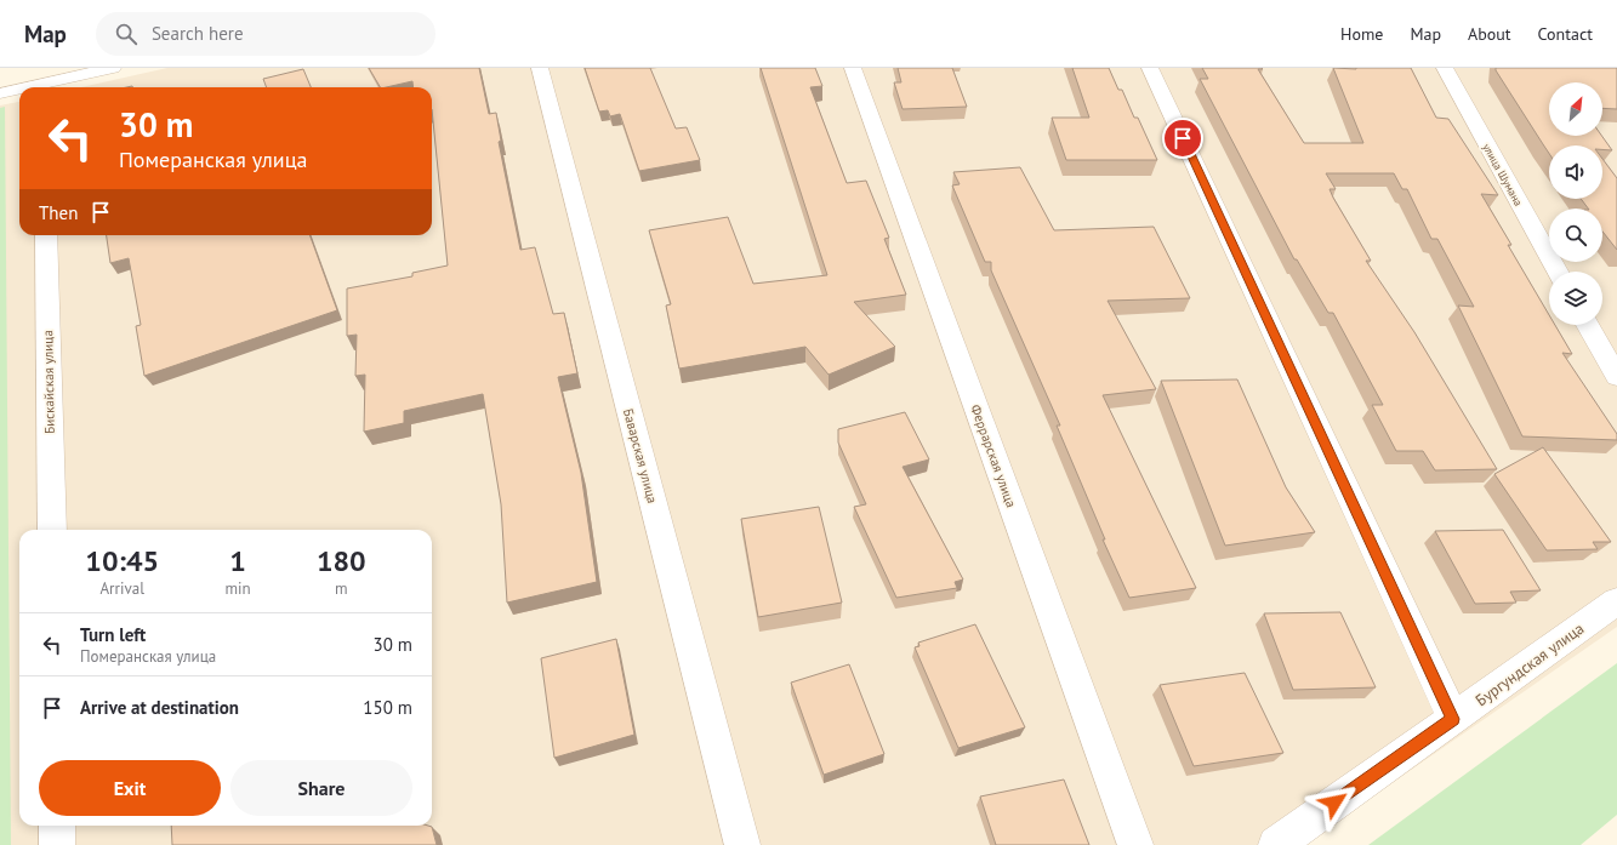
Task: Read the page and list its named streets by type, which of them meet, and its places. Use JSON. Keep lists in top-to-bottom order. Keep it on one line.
{"streets":{"street":["улица Шумана","Бискайская улица","Баварская улица","Феррарская улица","Бургундская улица"]},"north":"top right","page":{"header":"Map","search":"Search here","nav":["Home","Map","About","Contact"],"turn":["30 m","Померанская улица"],"then":"Then","eta":["10:45","Arrival","1","min","180","m"],"list":[{"name":"Turn left","note":"Померанская улица","value":"30 m"},{"name":"Arrive at destination","value":"150 m"}],"buttons":["Exit","Share"]}}
